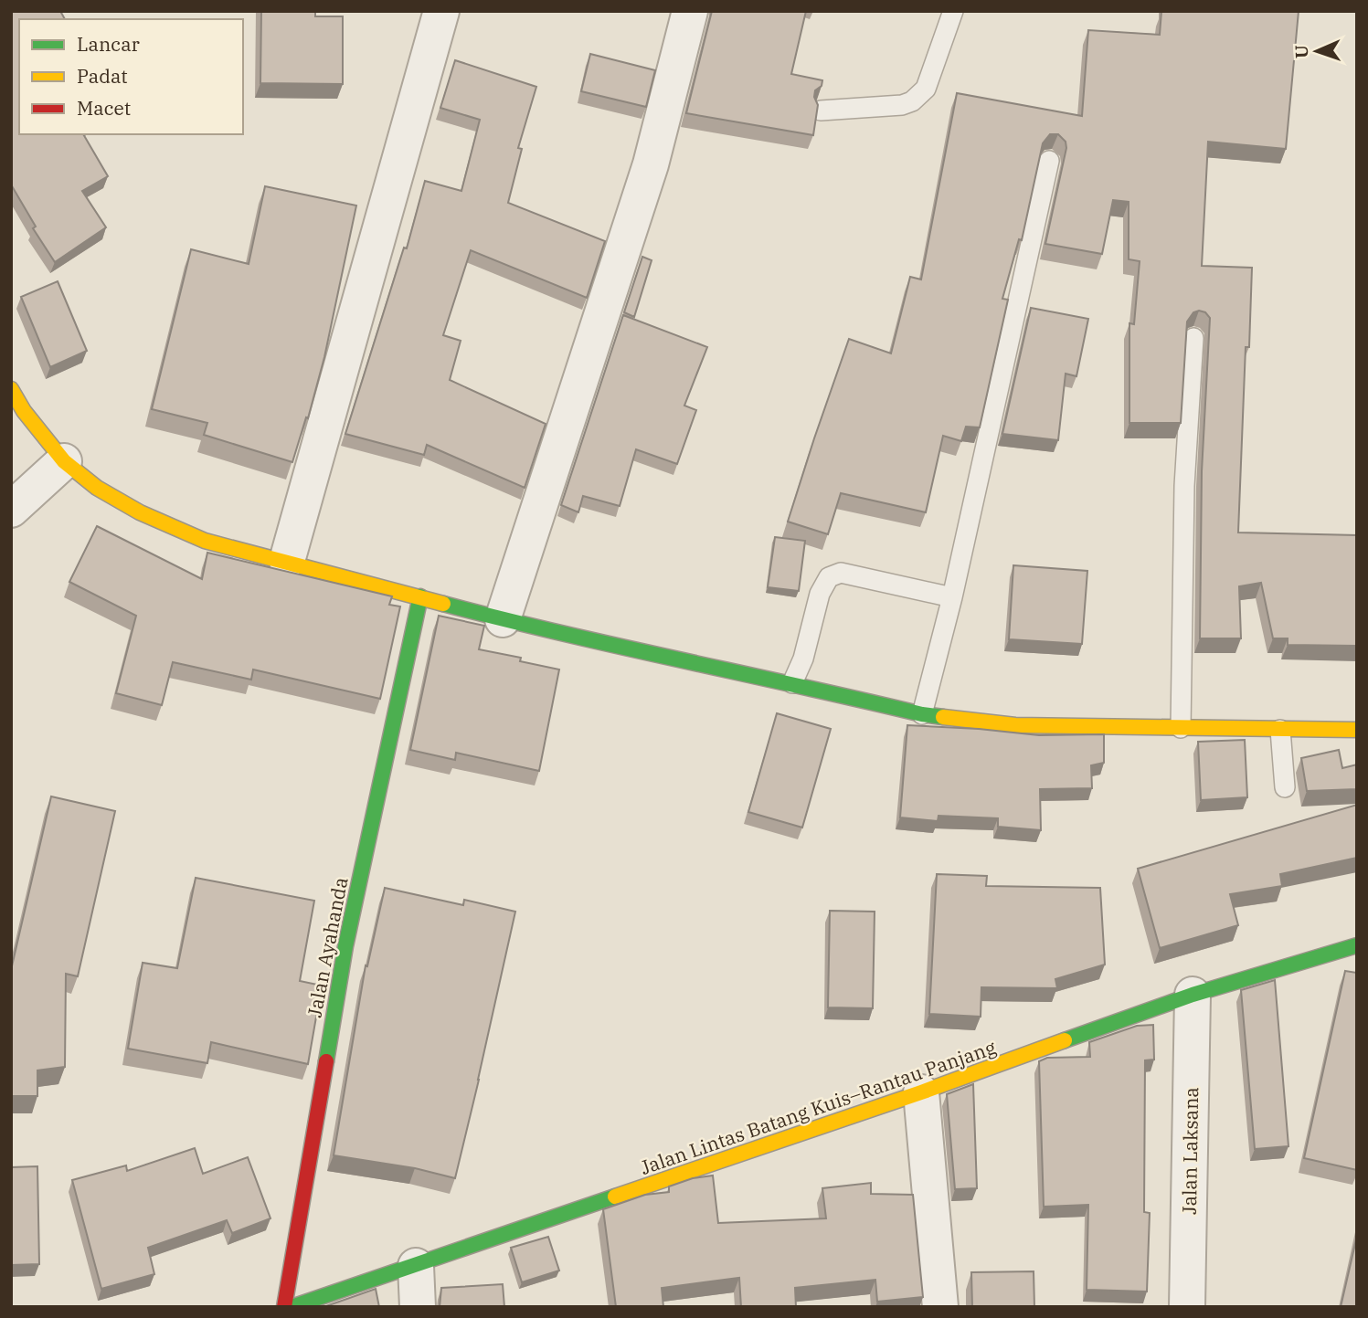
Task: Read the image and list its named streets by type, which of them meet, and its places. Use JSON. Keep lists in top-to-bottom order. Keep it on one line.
{"streets":{"street":["Jalan Ayahanda","Jalan Lintas Batang Kuis–Rantau Panjang","Jalan Laksana"]},"crossings":[["Jalan Lintas Batang Kuis–Rantau Panjang","Jalan Laksana"]],"legend":["Lancar","Padat","Macet"],"north":"left"}
